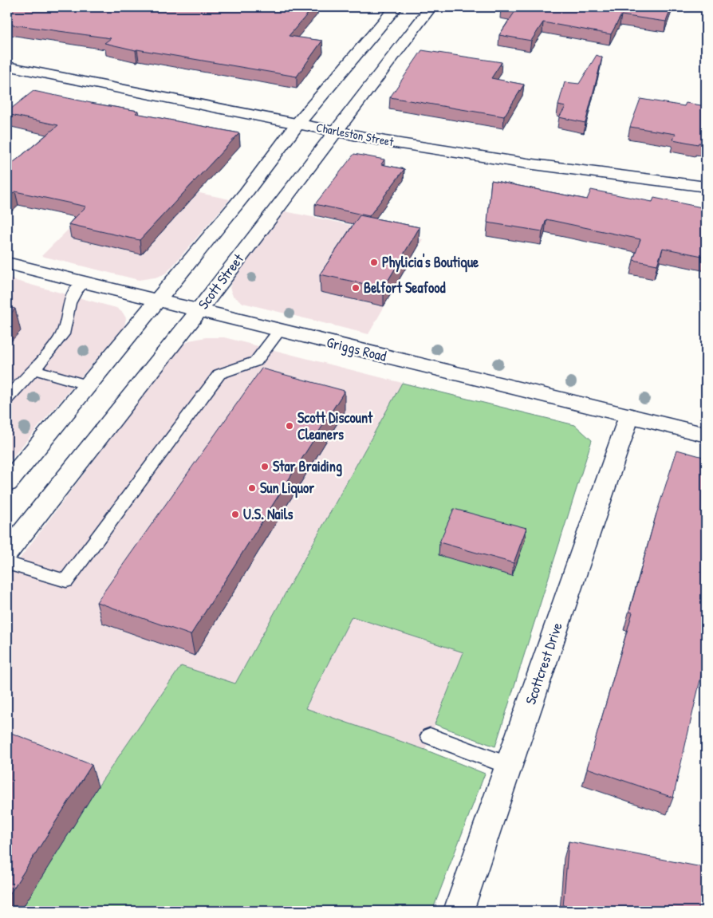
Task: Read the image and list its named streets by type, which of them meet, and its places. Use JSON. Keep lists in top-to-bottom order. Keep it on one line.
{"streets":{"main road":["Charleston Street","Scott Street","Griggs Road","Scottcrest Drive"]},"crossings":[["Charleston Street","Scott Street"],["Scott Street","Griggs Road"],["Griggs Road","Scottcrest Drive"]],"places":["Phylicia's Boutique","Belfort Seafood","Scott Discount Cleaners","Star Braiding","Sun Liquor","U.S. Nails"]}
